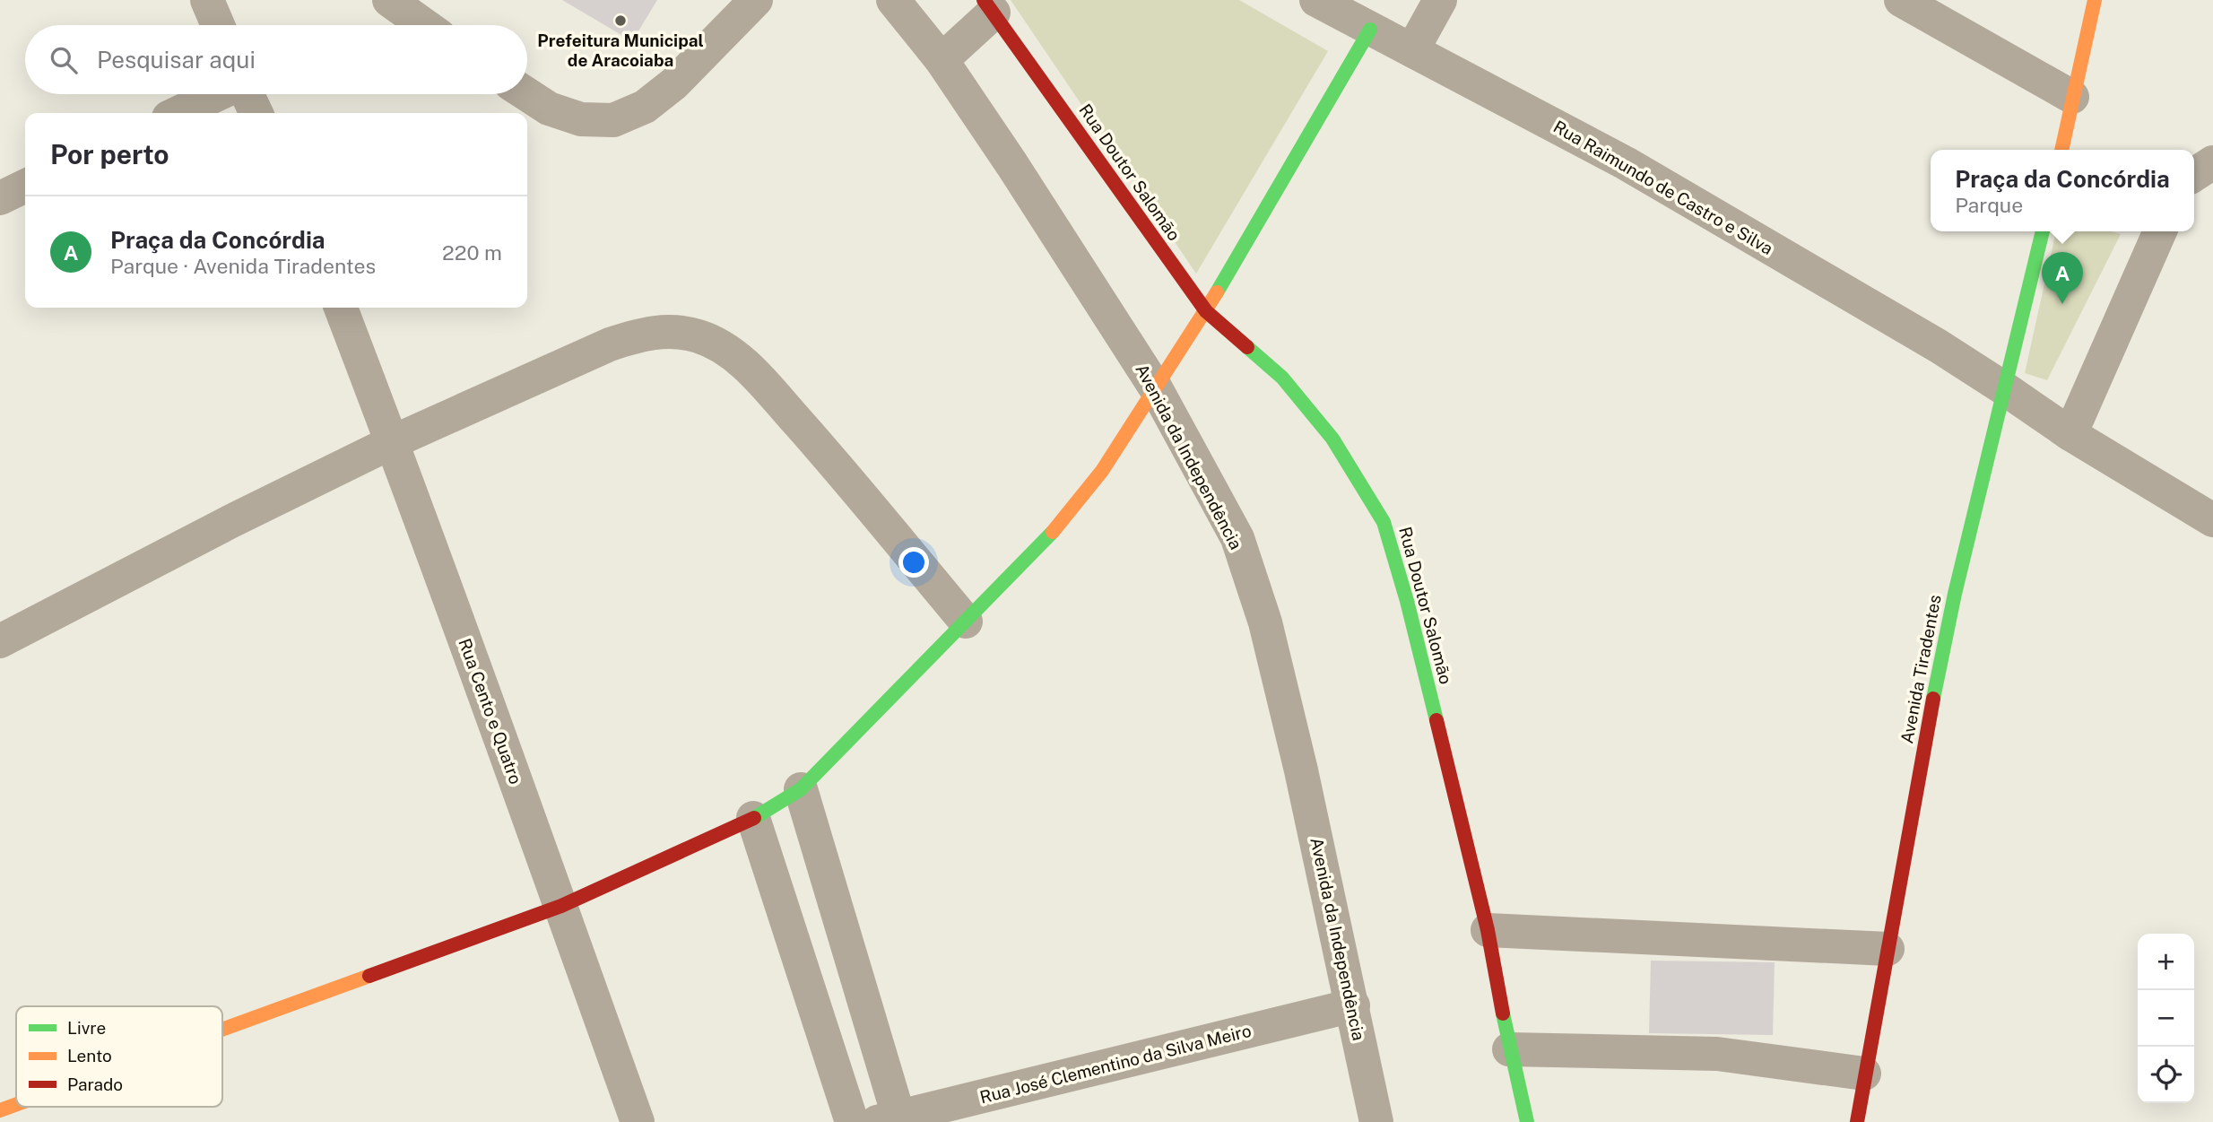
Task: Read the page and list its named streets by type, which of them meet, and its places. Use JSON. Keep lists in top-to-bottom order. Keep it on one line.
{"streets":{"street":["Rua Doutor Salomão","Rua Raimundo de Castro e Silva","Avenida da Independência","Avenida Tiradentes","Rua Cento e Quatro","Rua José Clementino da Silva Meiro"]},"crossings":[["Rua Raimundo de Castro e Silva","Avenida Tiradentes"],["Avenida da Independência","Rua José Clementino da Silva Meiro"]],"places":["Prefeitura Municipal de Aracoiaba"],"legend":["Livre","Lento","Parado"],"page":{"search":"Pesquisar aqui","heading":"Por perto","popup":["Praça da Concórdia","Parque"],"list":[{"mark":"A","name":"Praça da Concórdia","note":"Parque · Avenida Tiradentes","value":"220 m"}],"pins":"A","map_buttons":["+","−"]}}
